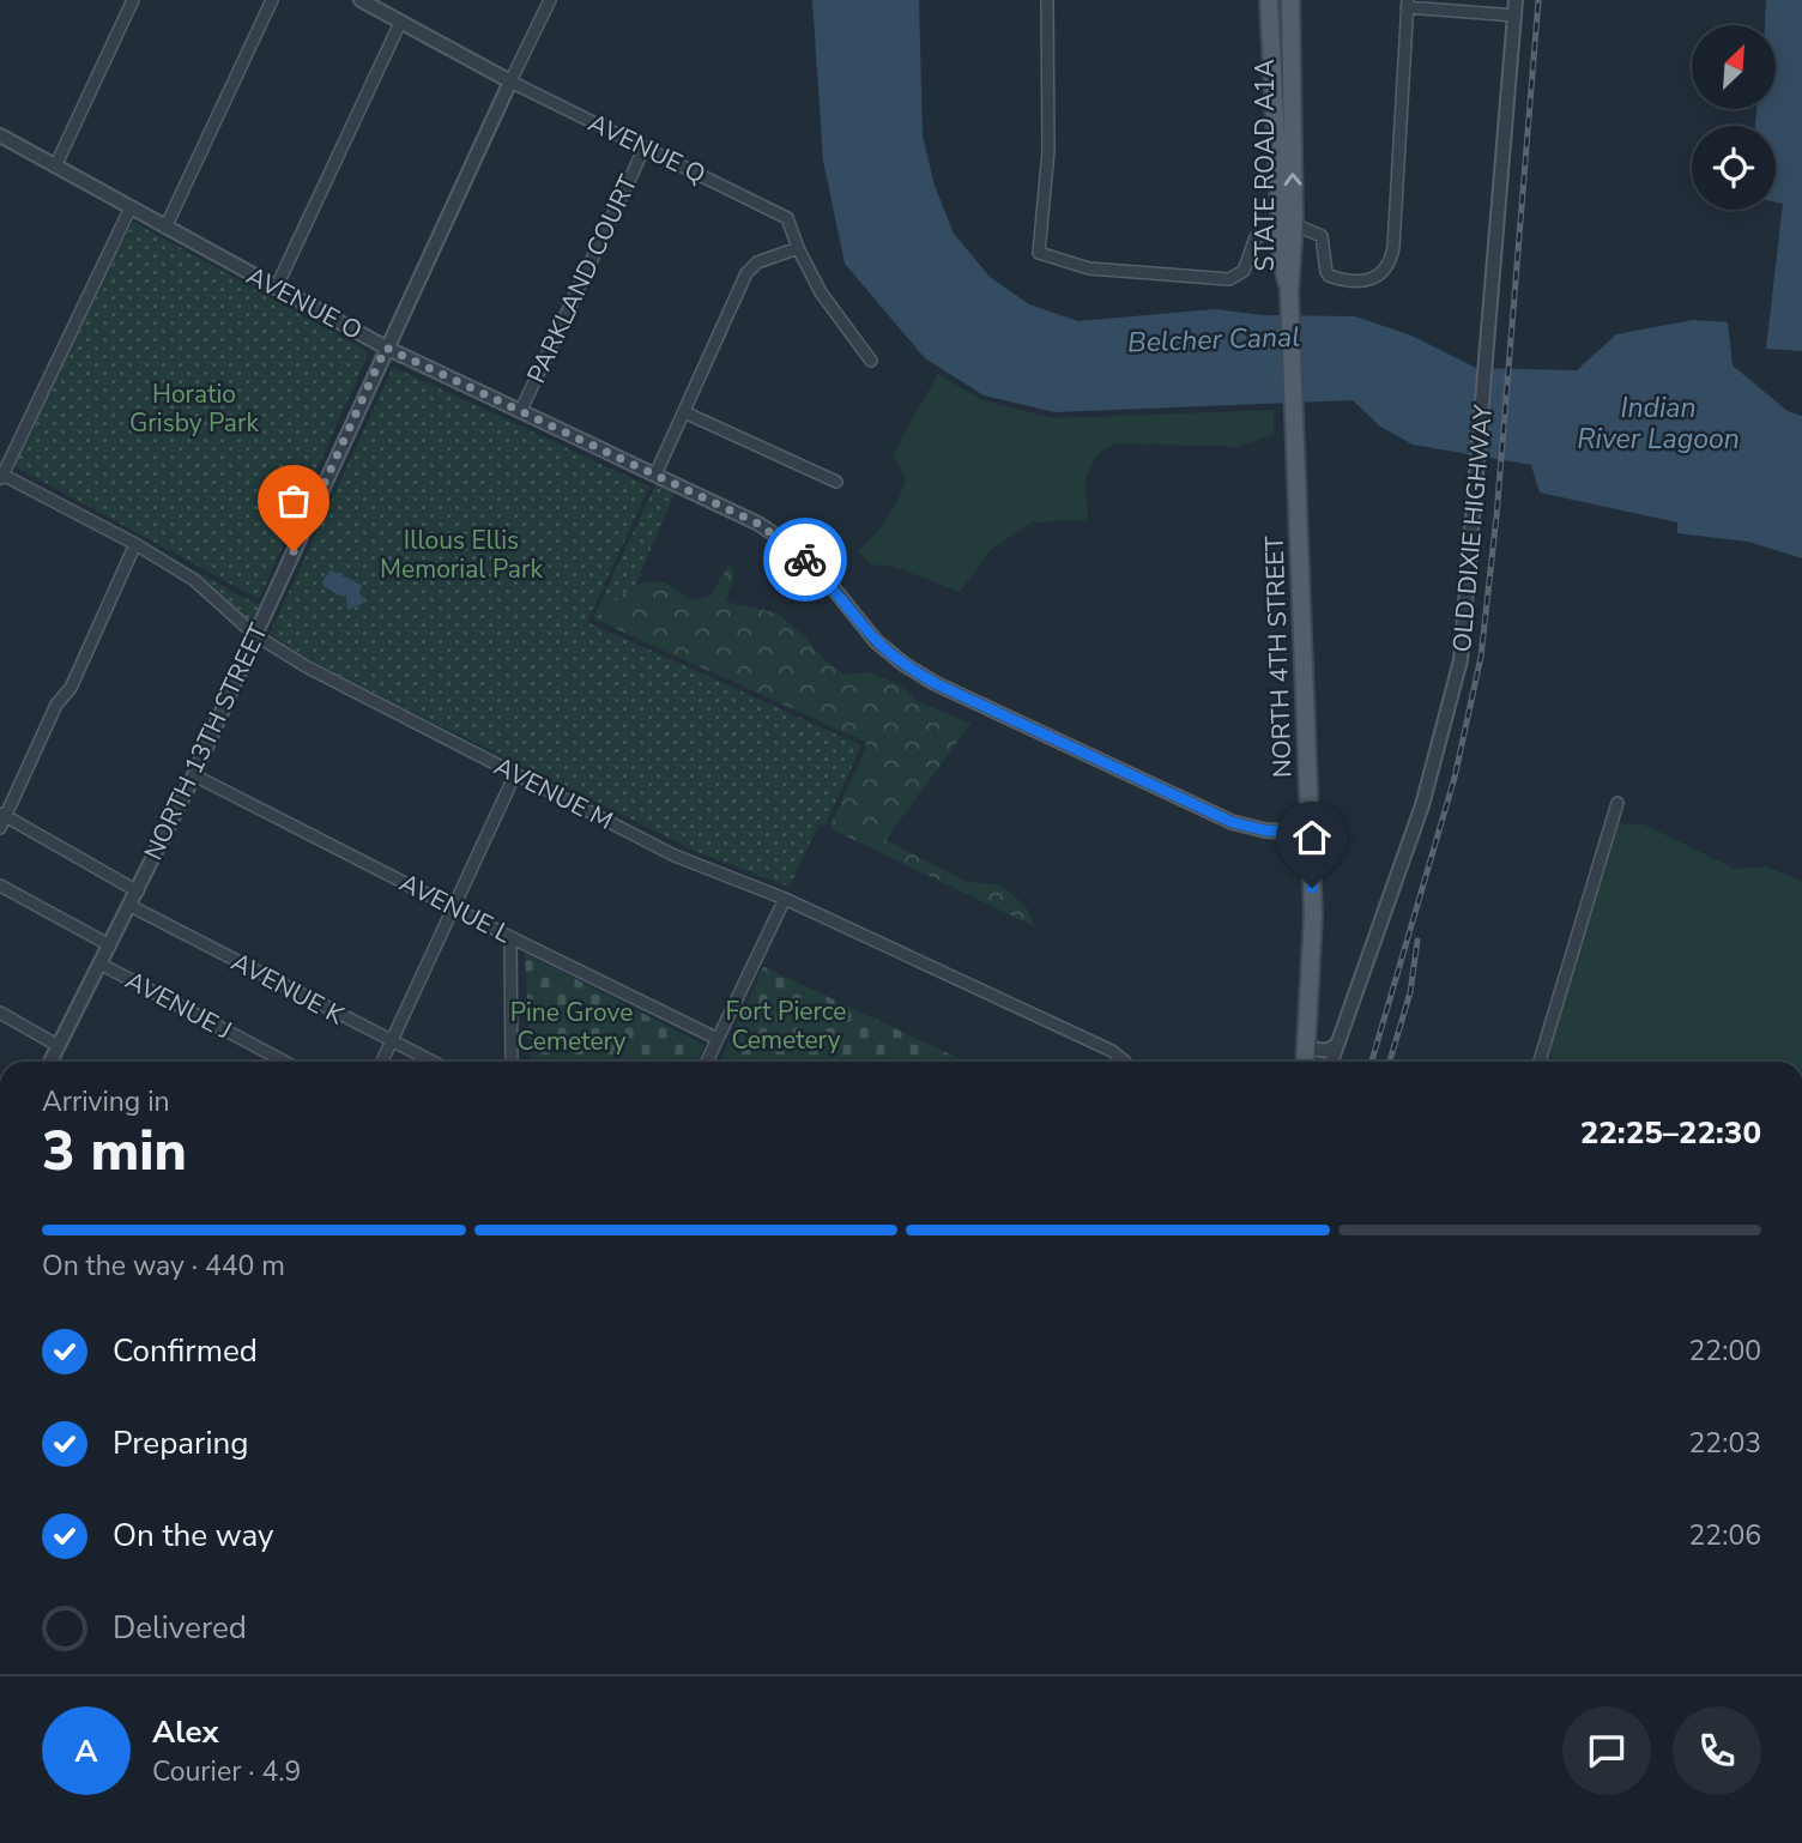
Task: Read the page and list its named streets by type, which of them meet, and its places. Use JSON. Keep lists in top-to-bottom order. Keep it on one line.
{"streets":{"main road":["STATE ROAD A1A","NORTH 4TH STREET"],"street":["AVENUE Q","PARKLAND COURT","AVENUE O","OLD DIXIE HIGHWAY","NORTH 13TH STREET","AVENUE M","AVENUE L","AVENUE K","AVENUE J"]},"crossings":[["AVENUE Q","PARKLAND COURT"],["AVENUE Q","NORTH 13TH STREET"],["STATE ROAD A1A","NORTH 4TH STREET"],["PARKLAND COURT","AVENUE O"],["AVENUE O","NORTH 4TH STREET"],["AVENUE O","NORTH 13TH STREET"],["NORTH 13TH STREET","AVENUE M"],["NORTH 13TH STREET","AVENUE L"],["NORTH 13TH STREET","AVENUE K"],["NORTH 13TH STREET","AVENUE J"]],"water":["Belcher Canal","Indian River Lagoon"],"parks":["Horatio Grisby Park","Illous Ellis Memorial Park","Fort Pierce Cemetery","Pine Grove Cemetery"],"north":"top right","page":{"heading":["3 min","Arriving in","22:25–22:30"],"panel":["Alex","Courier · 4.9"],"bar":"On the way · 440 m","list":[["Confirmed","22:00"],["Preparing","22:03"],["On the way","22:06"],"Delivered"],"round":"A"}}
